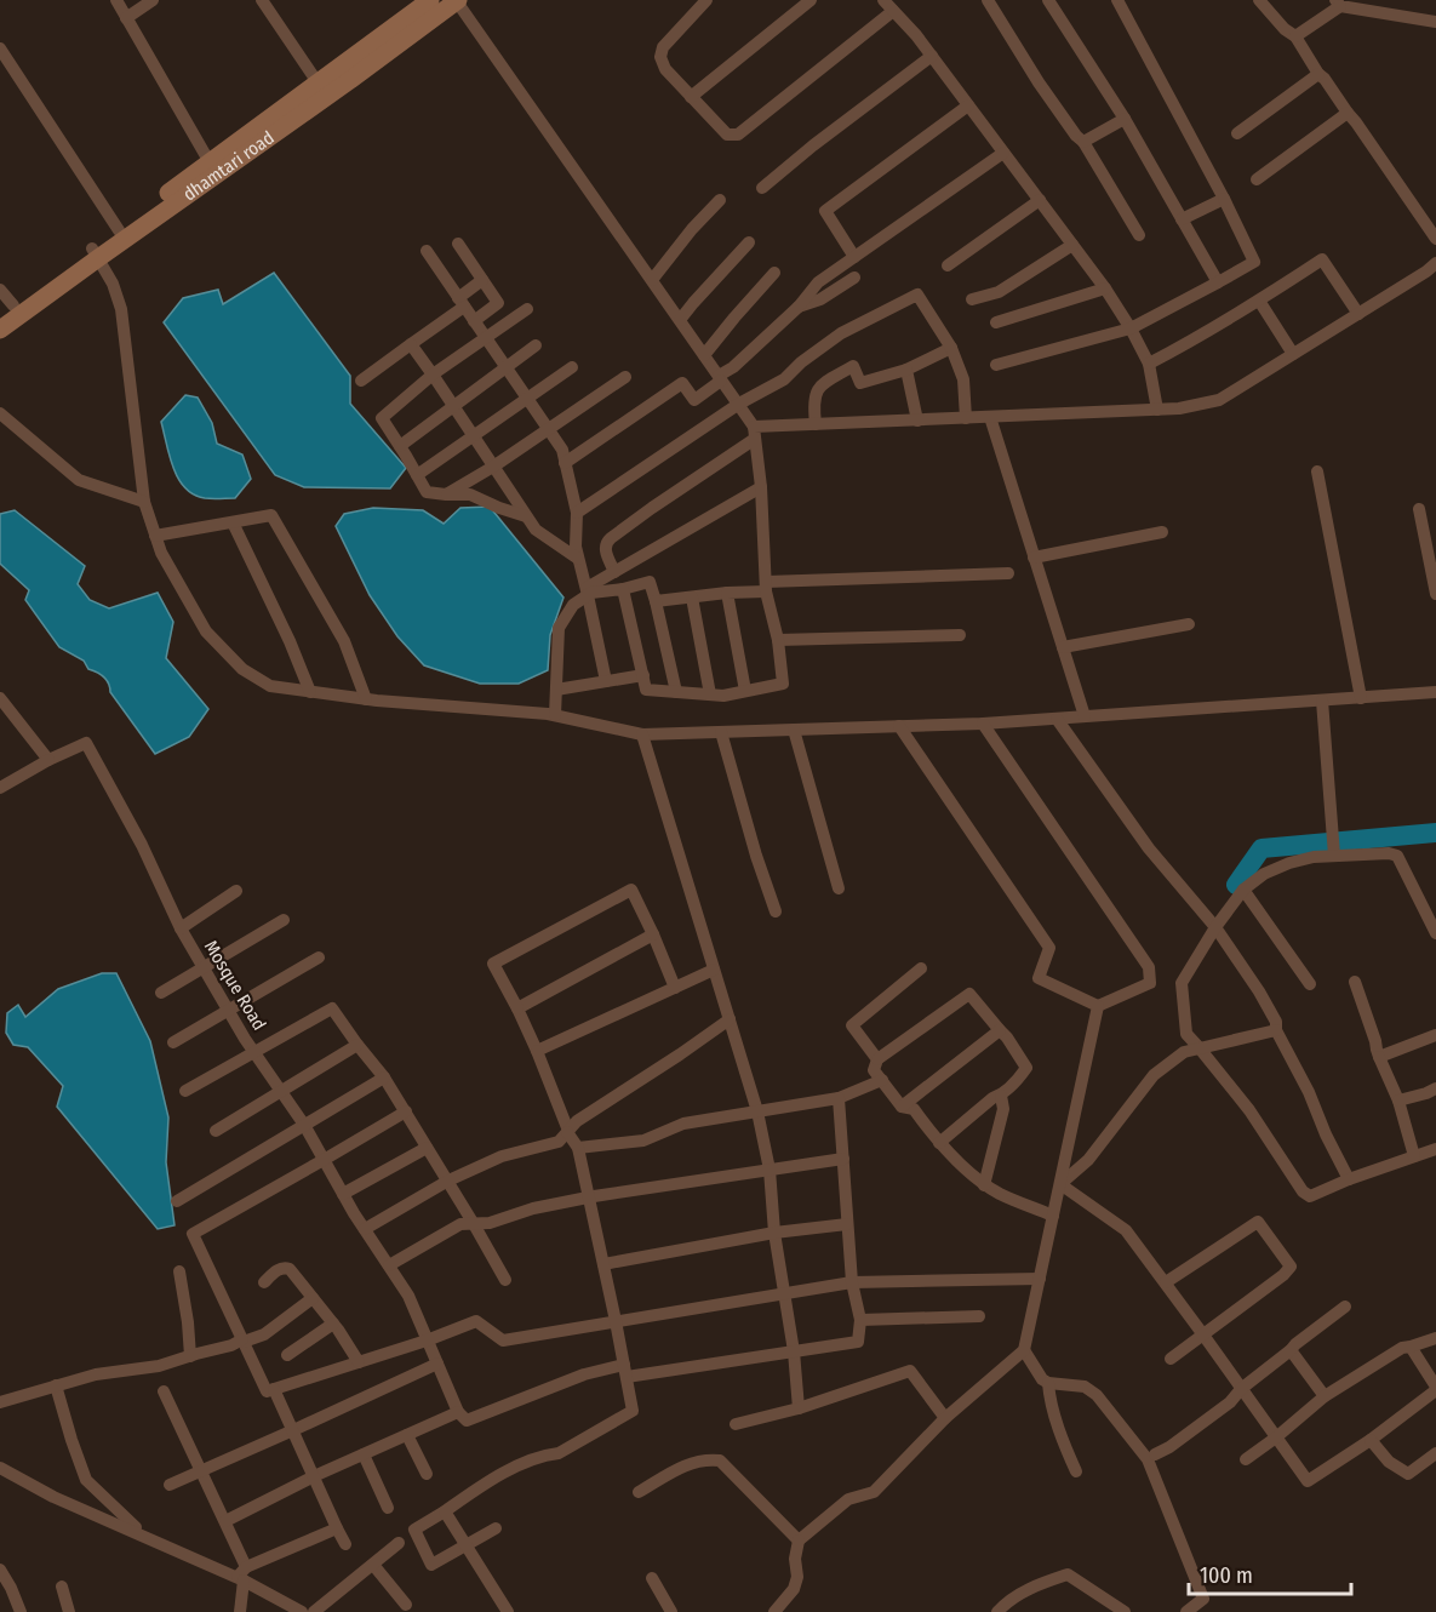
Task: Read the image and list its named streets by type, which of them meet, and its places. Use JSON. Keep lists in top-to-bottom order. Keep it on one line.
{"streets":{"main road":["dhamtari road"],"street":["Mosque Road"]},"scale_bar":"100 m"}
